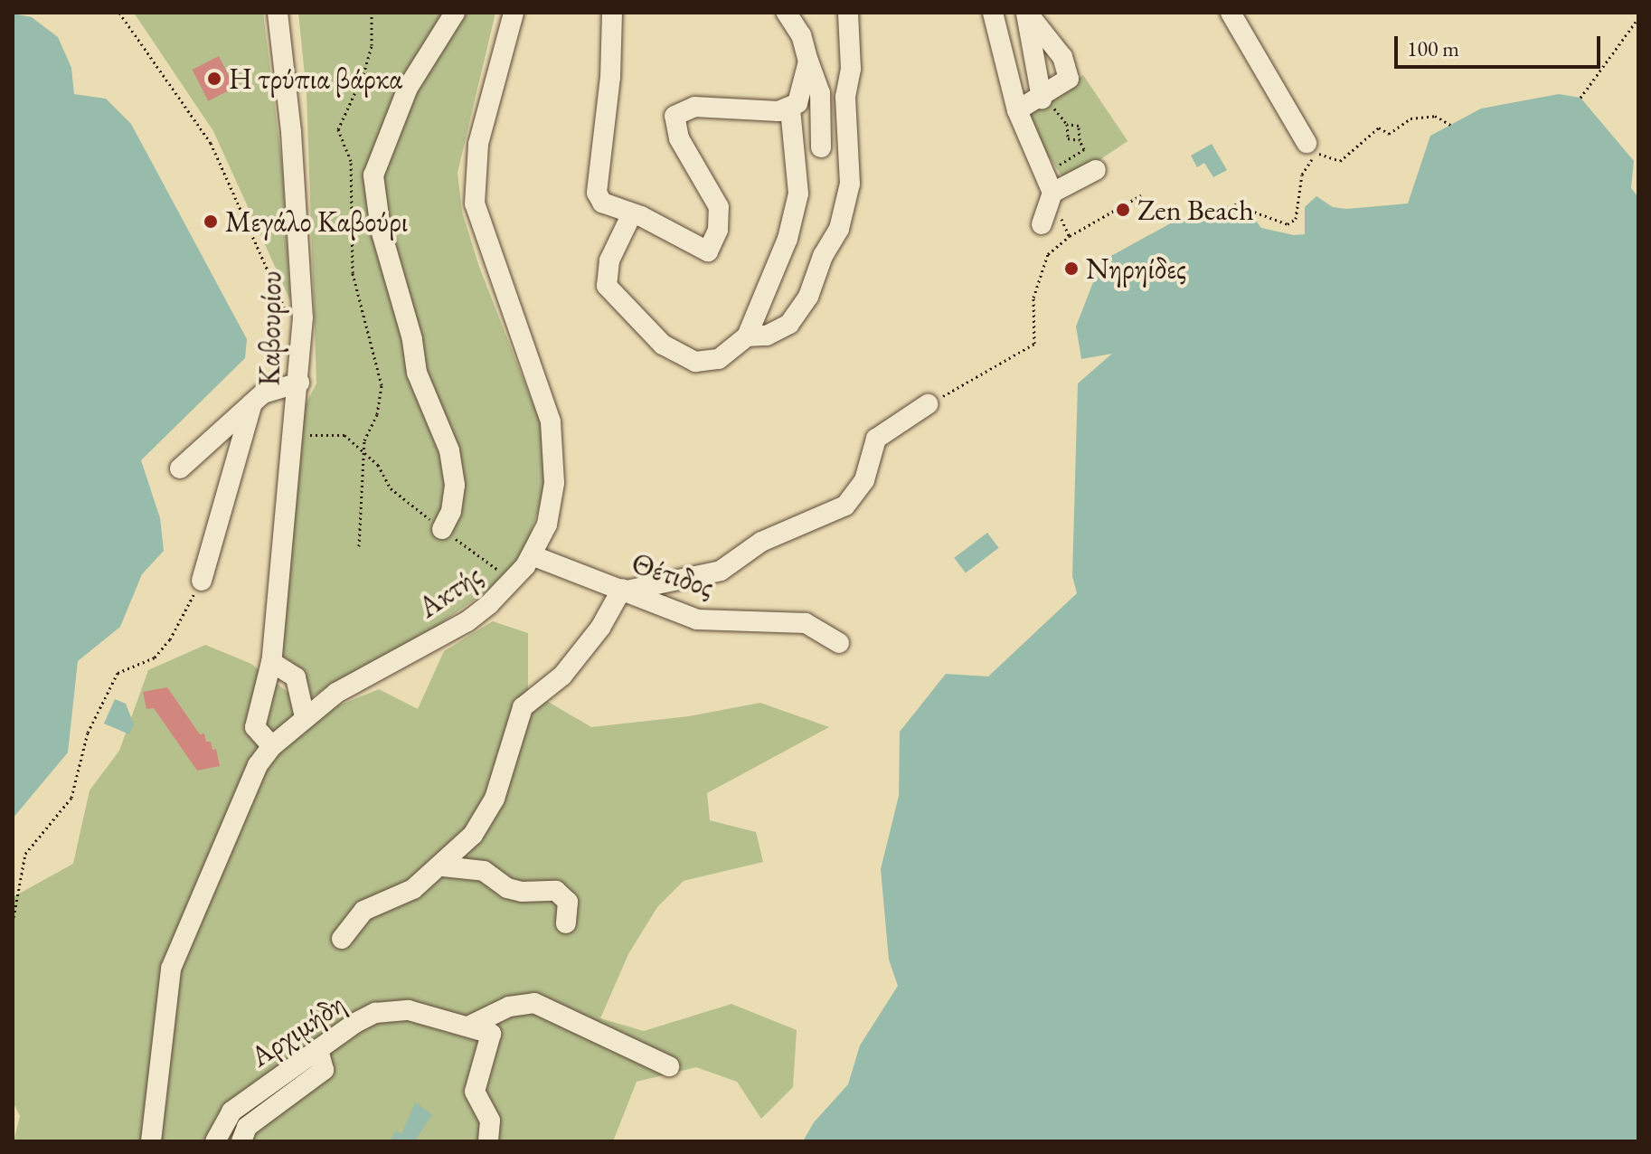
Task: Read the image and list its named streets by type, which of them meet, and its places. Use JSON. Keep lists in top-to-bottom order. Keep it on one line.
{"streets":{"street":["Καβουρίου","Θέτιδος","Ακτής","Αρχιμήδη"]},"crossings":[["Καβουρίου","Ακτής"],["Θέτιδος","Ακτής"]],"places":["Η τρύπια βάρκα","Zen Beach","Μεγάλο Καβούρι","Νηρηίδες"],"scale_bar":"100 m"}
